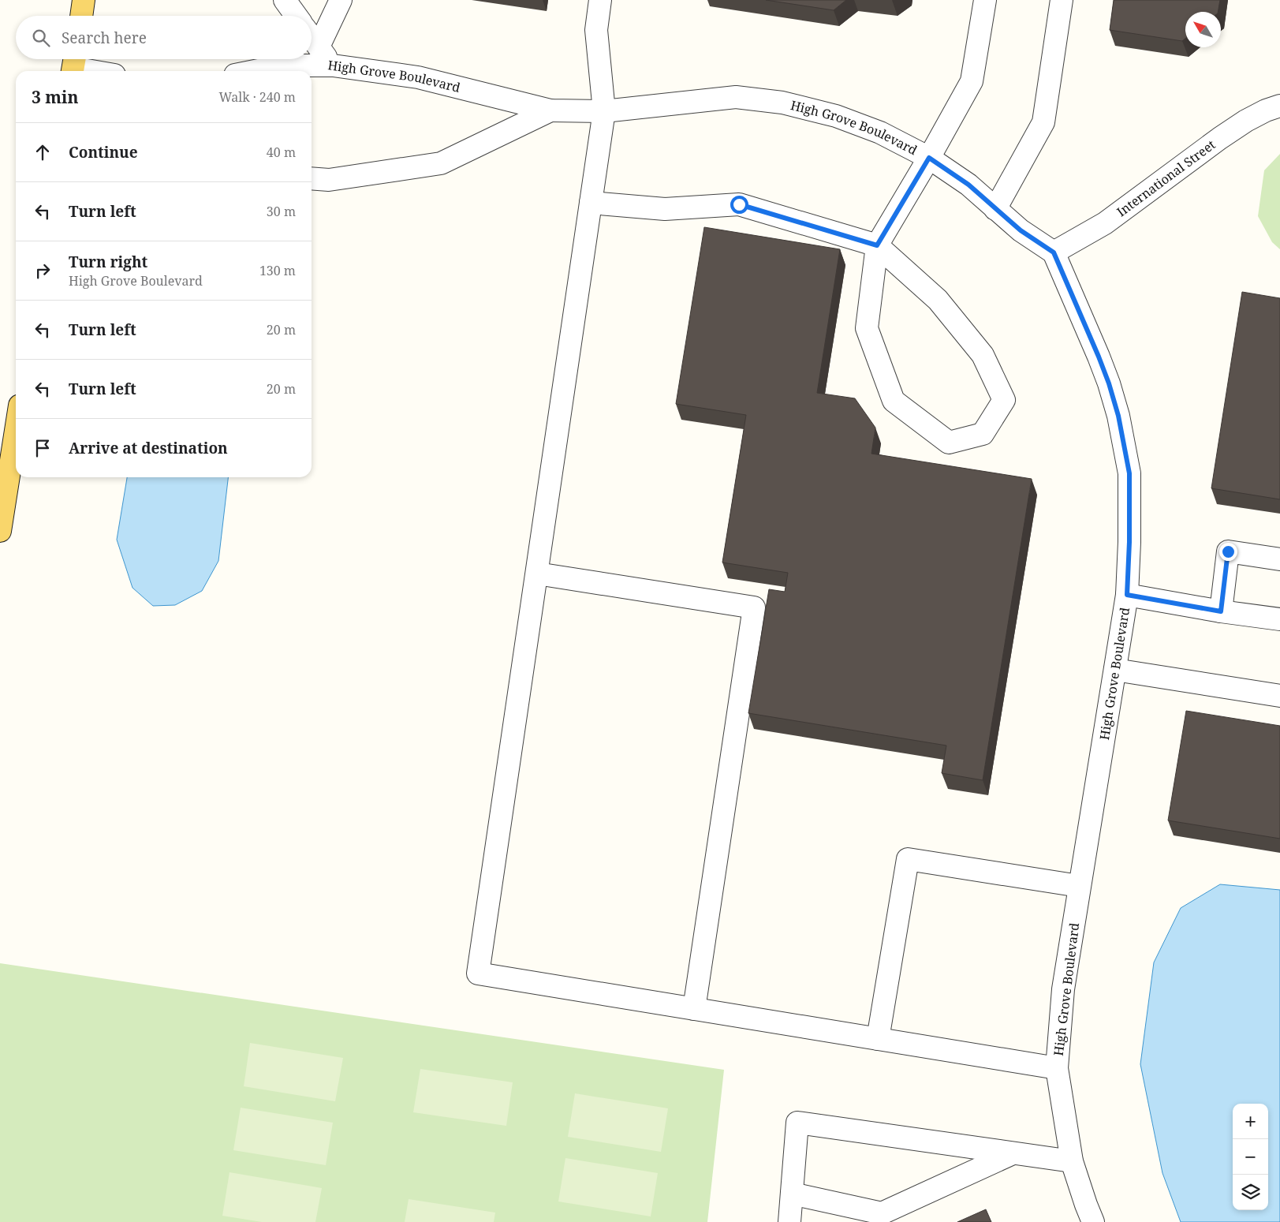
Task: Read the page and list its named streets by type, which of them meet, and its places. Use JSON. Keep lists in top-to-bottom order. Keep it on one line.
{"streets":{"street":["High Grove Boulevard","International Street"]},"crossings":[["High Grove Boulevard","International Street"]],"north":"top left","page":{"search":"Search here","heading":["3 min","Walk · 240 m"],"list":[["Continue","40 m"],["Turn left","30 m"],["Turn right","High Grove Boulevard","130 m"],["Turn left","20 m"],["Turn left","20 m"],"Arrive at destination"],"map_buttons":["+","−"]}}
